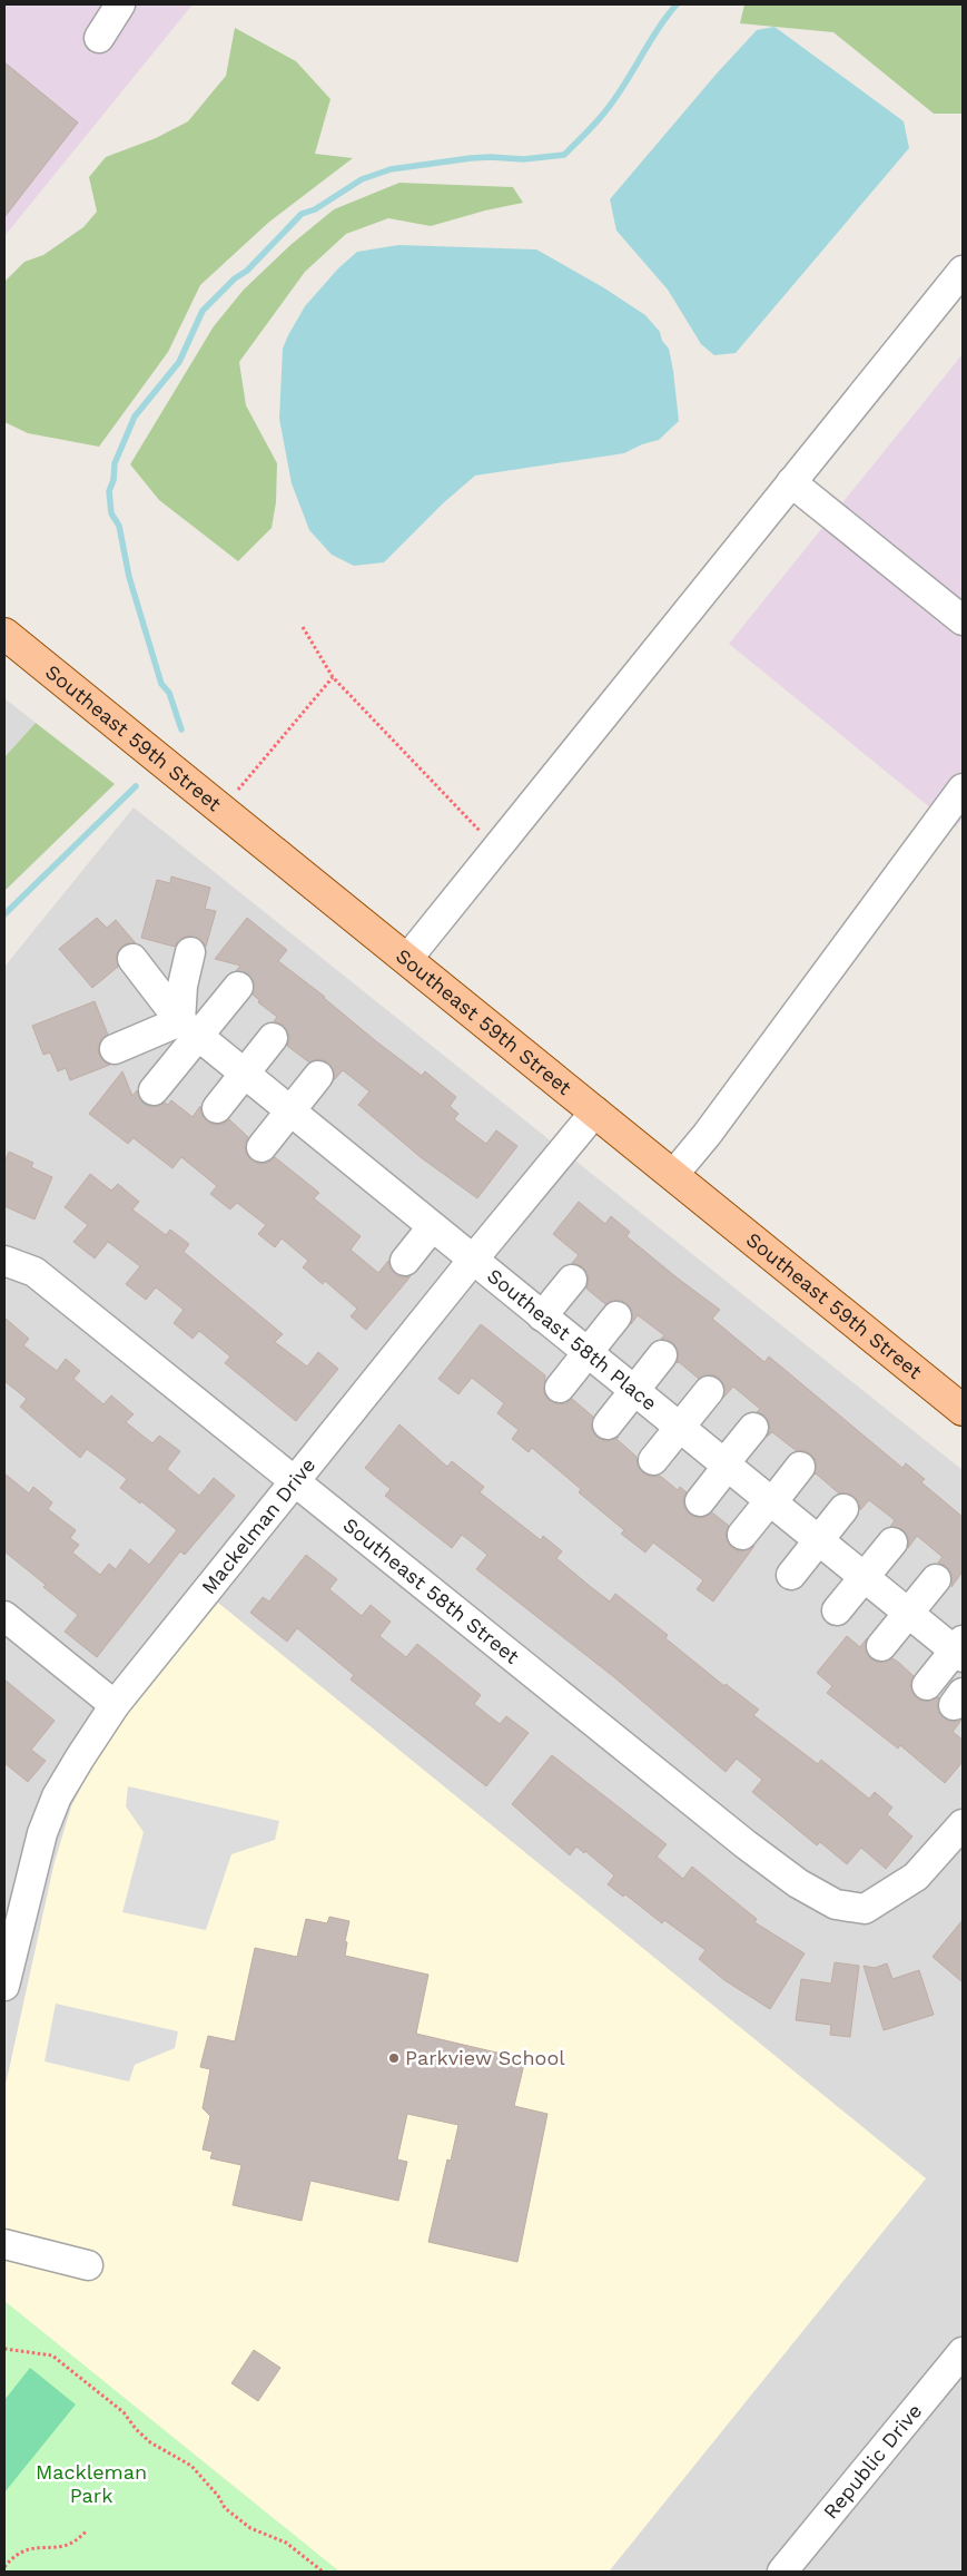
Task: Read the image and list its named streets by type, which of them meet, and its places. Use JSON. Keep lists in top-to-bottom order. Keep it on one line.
{"streets":{"main road":["Southeast 59th Street"],"street":["Southeast 58th Place","Mackelman Drive","Southeast 58th Street","Republic Drive"]},"crossings":[["Southeast 59th Street","Mackelman Drive"],["Southeast 58th Place","Mackelman Drive"],["Mackelman Drive","Southeast 58th Street"]],"parks":["Mackleman Park"],"places":["Parkview School"]}
